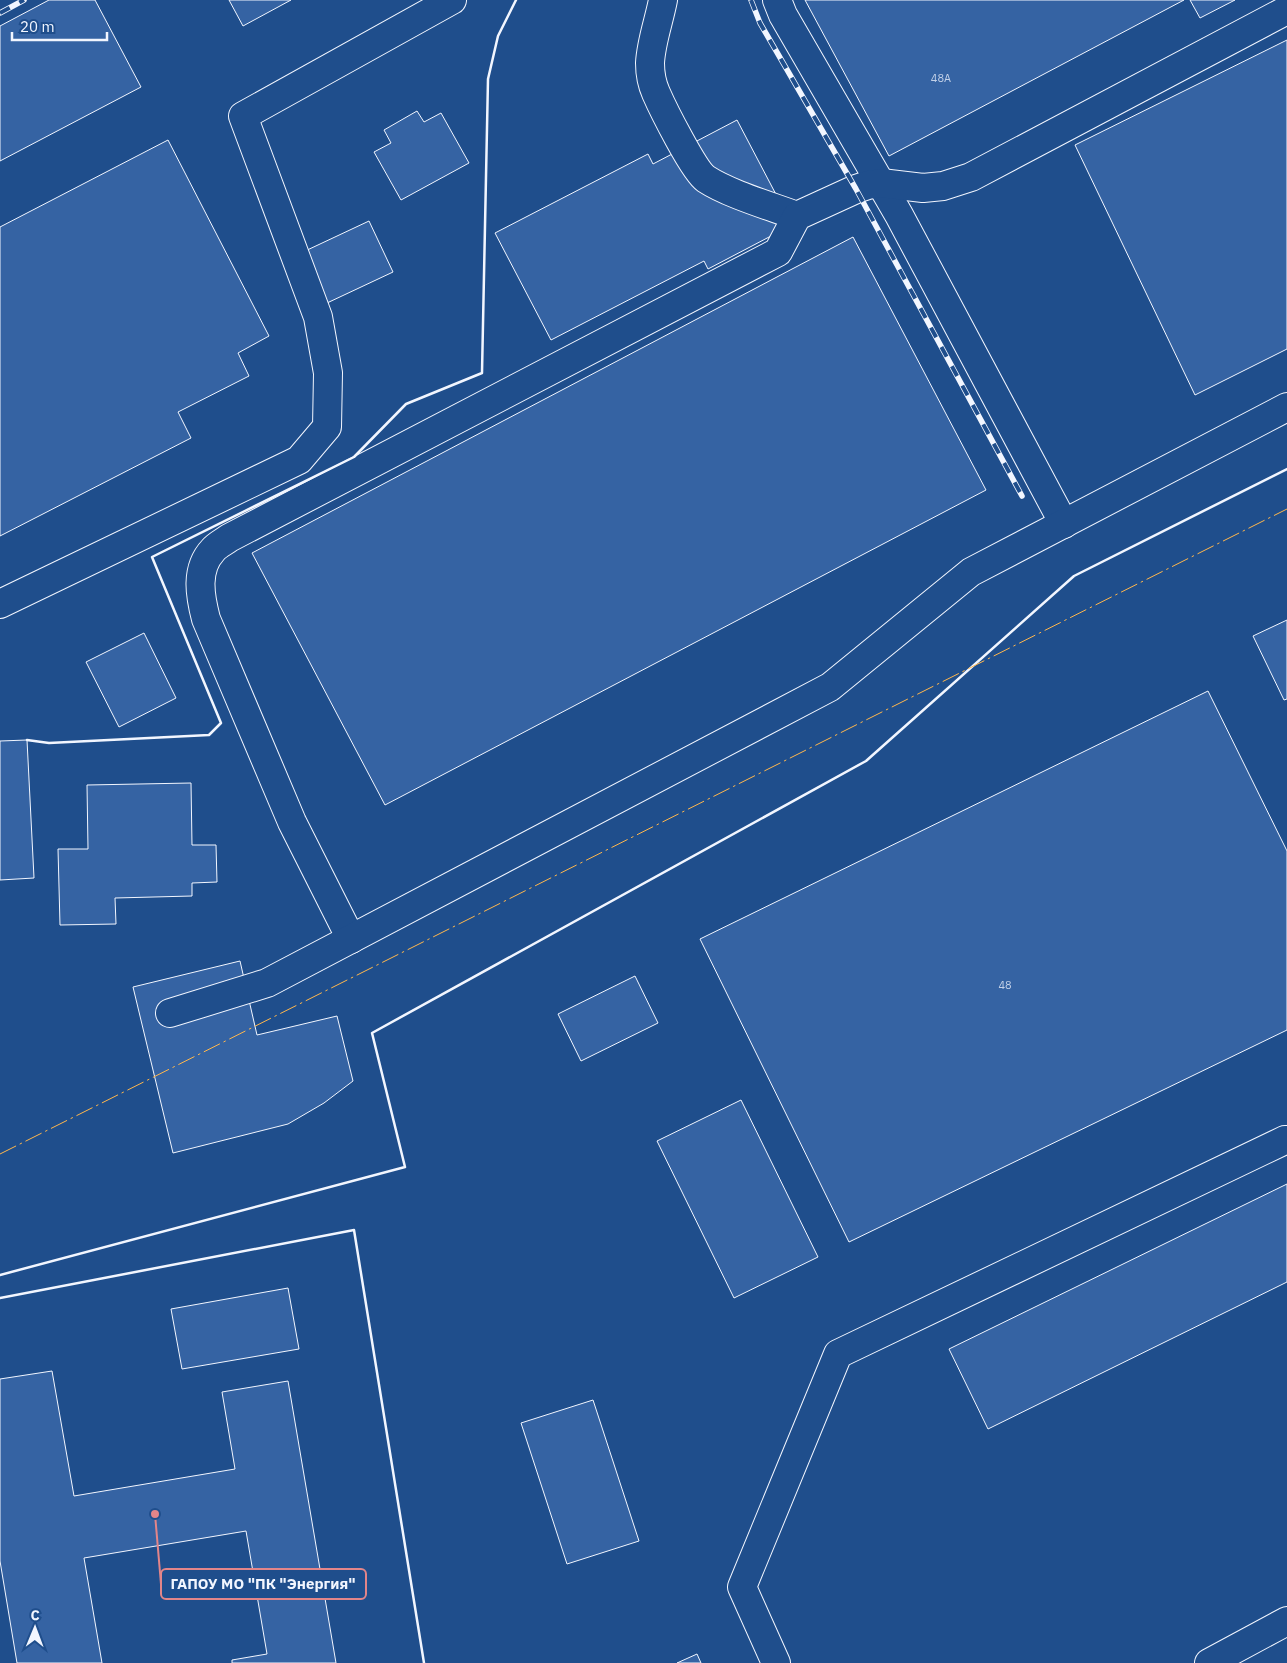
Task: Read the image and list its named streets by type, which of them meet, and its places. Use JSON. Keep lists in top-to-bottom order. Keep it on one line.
{"places":["ГАПОУ МО \"ПК \"Энергия\""],"house_numbers":["48А","48"],"scale_bar":"20 m","north":"top"}
